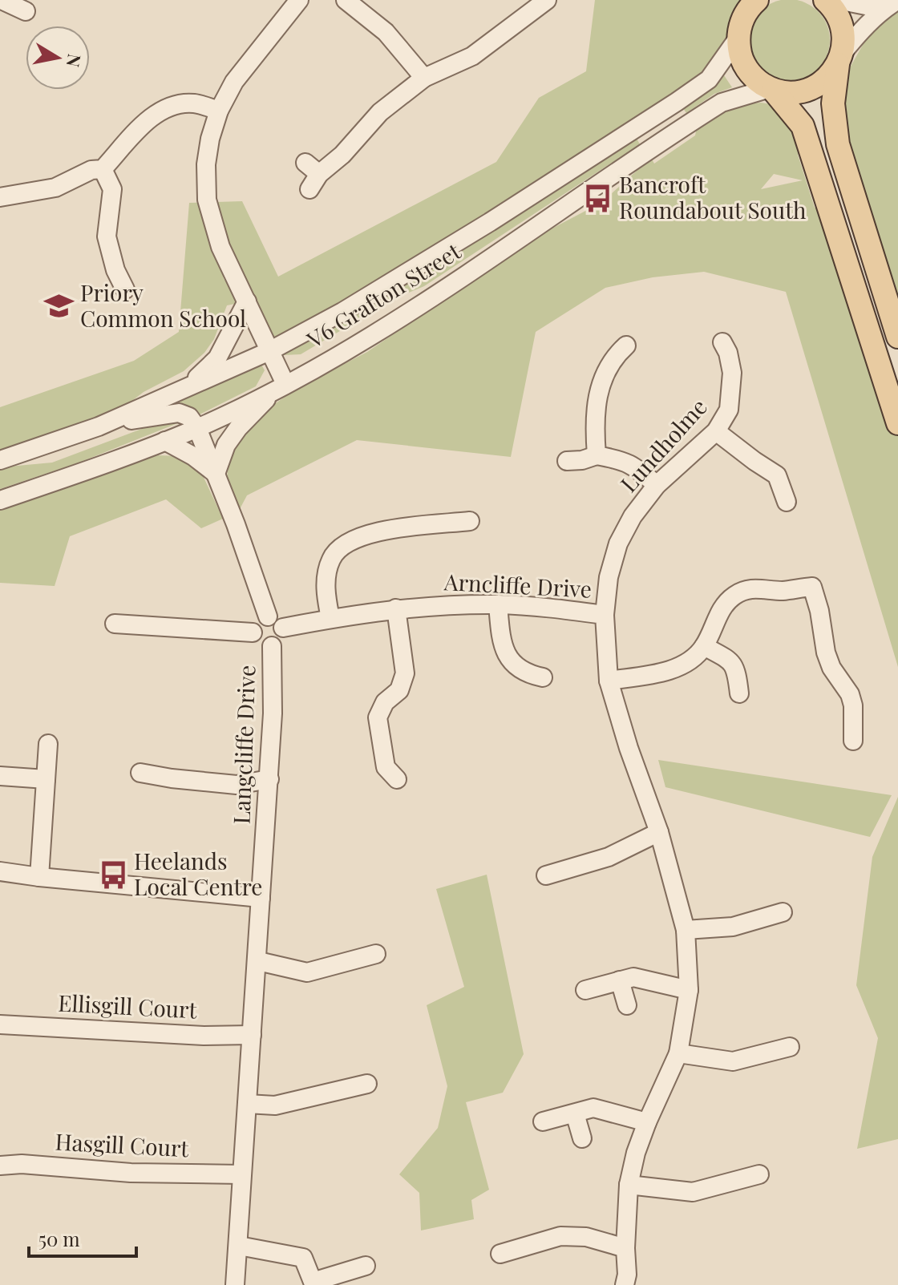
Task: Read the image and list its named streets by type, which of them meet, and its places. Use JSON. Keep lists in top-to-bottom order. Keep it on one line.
{"streets":{"street":["V6 Grafton Street","Lundholme","Arncliffe Drive","Langcliffe Drive","Ellisgill Court","Hasgill Court"]},"crossings":[["Lundholme","Arncliffe Drive"],["Arncliffe Drive","Langcliffe Drive"],["Langcliffe Drive","Ellisgill Court"],["Langcliffe Drive","Hasgill Court"]],"places":{"bus stop":["Bancroft Roundabout South","Heelands Local Centre"],"school or university":["Priory Common School"]},"scale_bar":"50 m","north":"right"}
